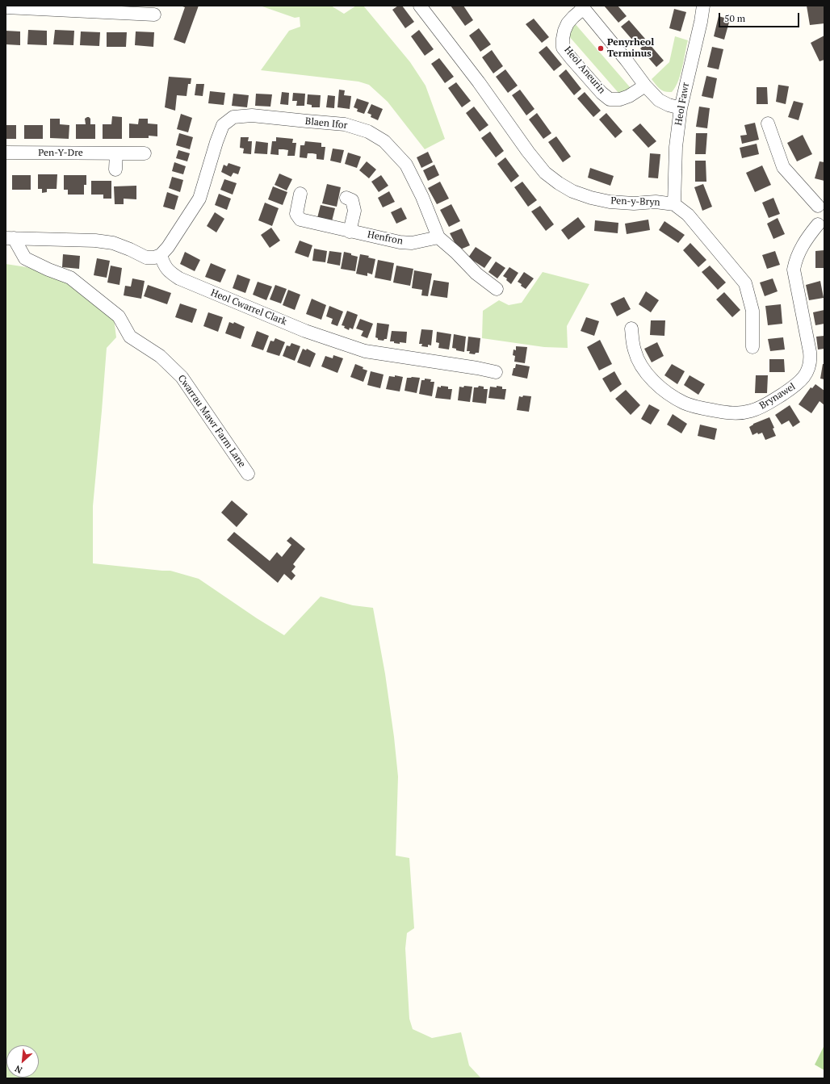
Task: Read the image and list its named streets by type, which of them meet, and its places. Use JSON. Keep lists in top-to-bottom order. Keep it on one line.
{"streets":{"street":["Heol Aneurin","Heol Fawr","Blaen Ifor","Pen-Y-Dre","Pen-y-Bryn","Henfron","Heol Cwarrel Clark","Brynawel","Cwarrau Mawr Farm Lane"]},"crossings":[["Heol Aneurin","Heol Fawr"],["Heol Fawr","Pen-y-Bryn"],["Blaen Ifor","Henfron"],["Blaen Ifor","Heol Cwarrel Clark"]],"places":["Penyrheol Terminus"],"scale_bar":"50 m","north":"bottom left"}
